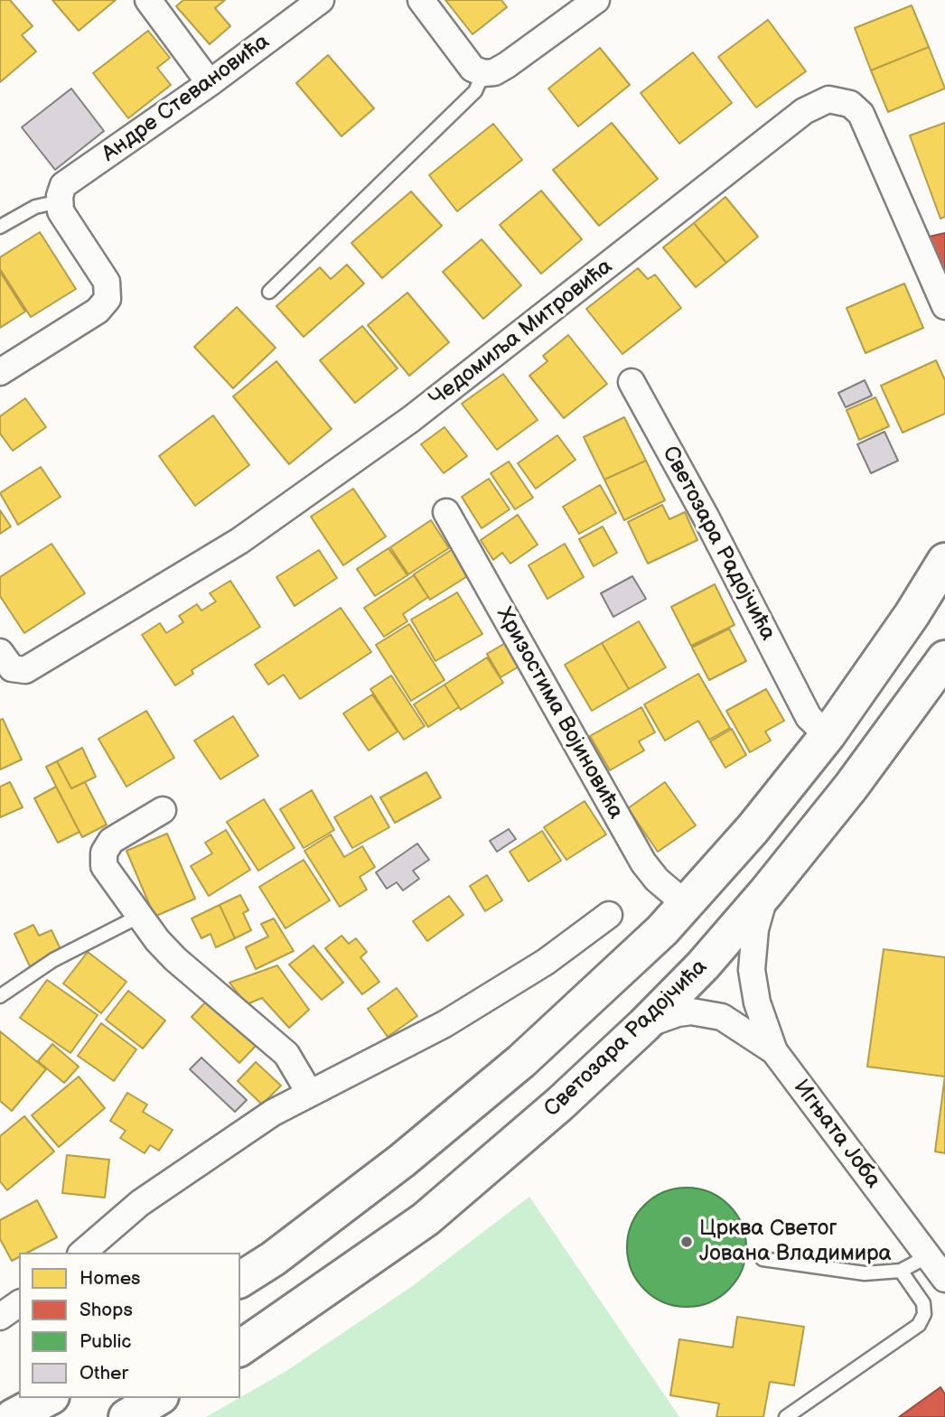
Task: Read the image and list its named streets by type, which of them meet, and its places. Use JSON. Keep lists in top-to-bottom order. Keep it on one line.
{"streets":{"main road":["Светозара Радојчића"],"street":["Андре Стевановића","Чедомиља Митровића","Хризостима Војиновића","Игњата Јоба"]},"crossings":[["Светозара Радојчића","Игњата Јоба"]],"places":["Црква Светог Јована Владимира"],"legend":["Homes","Shops","Public","Other"]}
